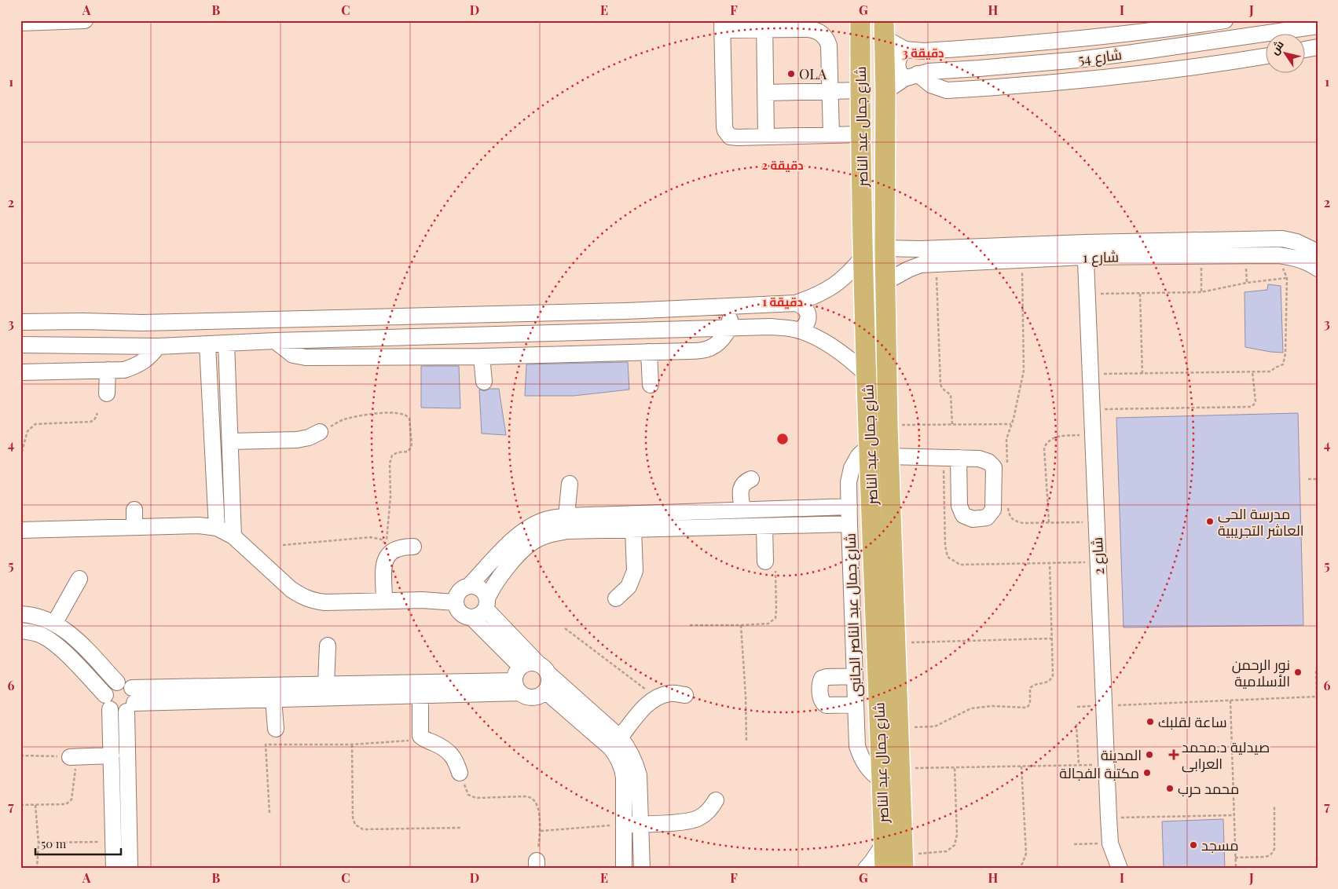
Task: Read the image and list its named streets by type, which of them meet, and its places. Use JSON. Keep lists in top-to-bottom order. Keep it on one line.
{"streets":{"main road":["شارع جمال عبد الناصر"],"street":["شارع 54","شارع 1","شارع 2","شارع جمال عبد الناصر الجانبى"]},"crossings":[["شارع 54","شارع جمال عبد الناصر"],["شارع جمال عبد الناصر","شارع 1"],["شارع جمال عبد الناصر","شارع جمال عبد الناصر الجانبى"],["شارع 1","شارع 2"]],"places":{"other":["OLA","مدرسة الحى العاشر التجريبية","نور الرحمن الأسلامية","ساعة لقلبك","المدينة","مكتبة الفجالة","محمد حرب","مسجد"],"health":["صيدلية د.محمد العرابى"]},"scale_bar":"50 m","north":"top left","grid":{"columns":["A","B","C","D","E","F","G","H","I","J"],"rows":["1","2","3","4","5","6","7"]},"rings":["3 دقيقة","2 دقيقة","1 دقيقة"]}
